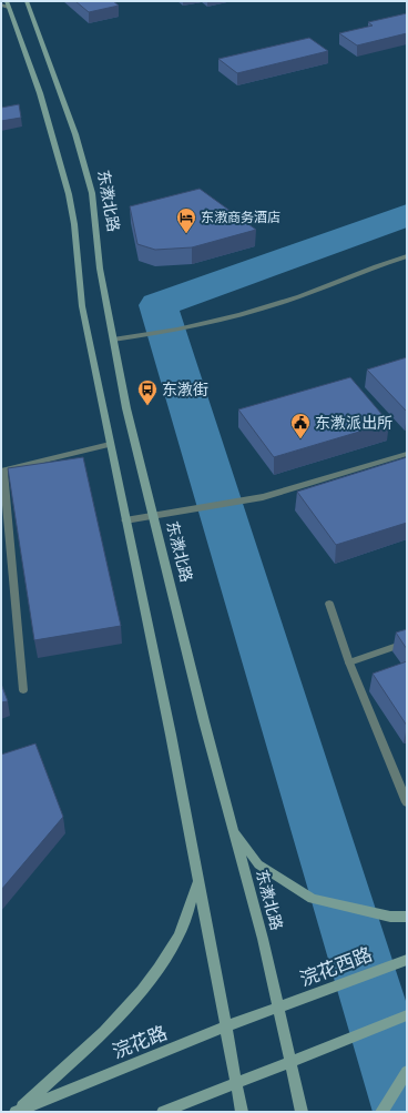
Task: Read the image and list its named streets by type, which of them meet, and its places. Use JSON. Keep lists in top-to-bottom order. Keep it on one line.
{"streets":{"main road":["东漖北路","浣花西路","浣花路"]},"crossings":[["东漖北路","浣花西路"],["东漖北路","浣花路"],["浣花西路","浣花路"]],"places":{"hotel":["东漖商务酒店"],"bus stop":["东漖街"],"public building":["东漖派出所"]}}
